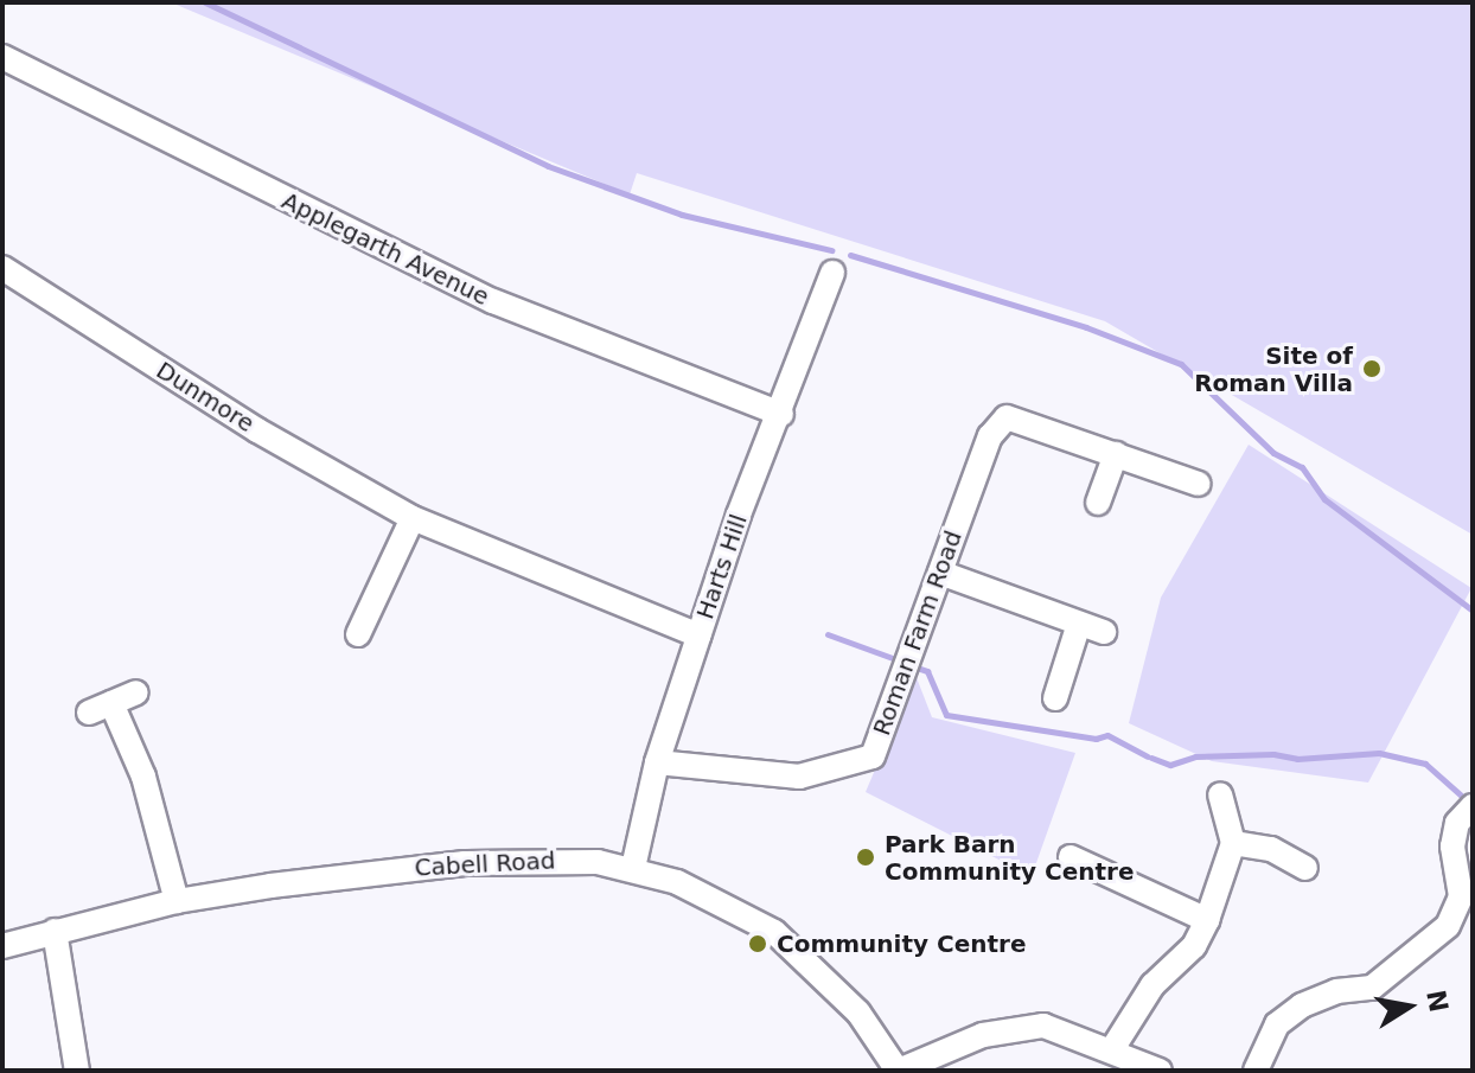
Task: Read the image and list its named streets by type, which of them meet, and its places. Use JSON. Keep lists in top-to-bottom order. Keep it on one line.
{"streets":{"street":["Applegarth Avenue","Dunmore","Harts Hill","Roman Farm Road","Cabell Road"]},"crossings":[["Applegarth Avenue","Harts Hill"],["Dunmore","Harts Hill"],["Harts Hill","Roman Farm Road"],["Harts Hill","Cabell Road"]],"places":["Site of Roman Villa","Park Barn Community Centre","Community Centre"],"north":"right"}
